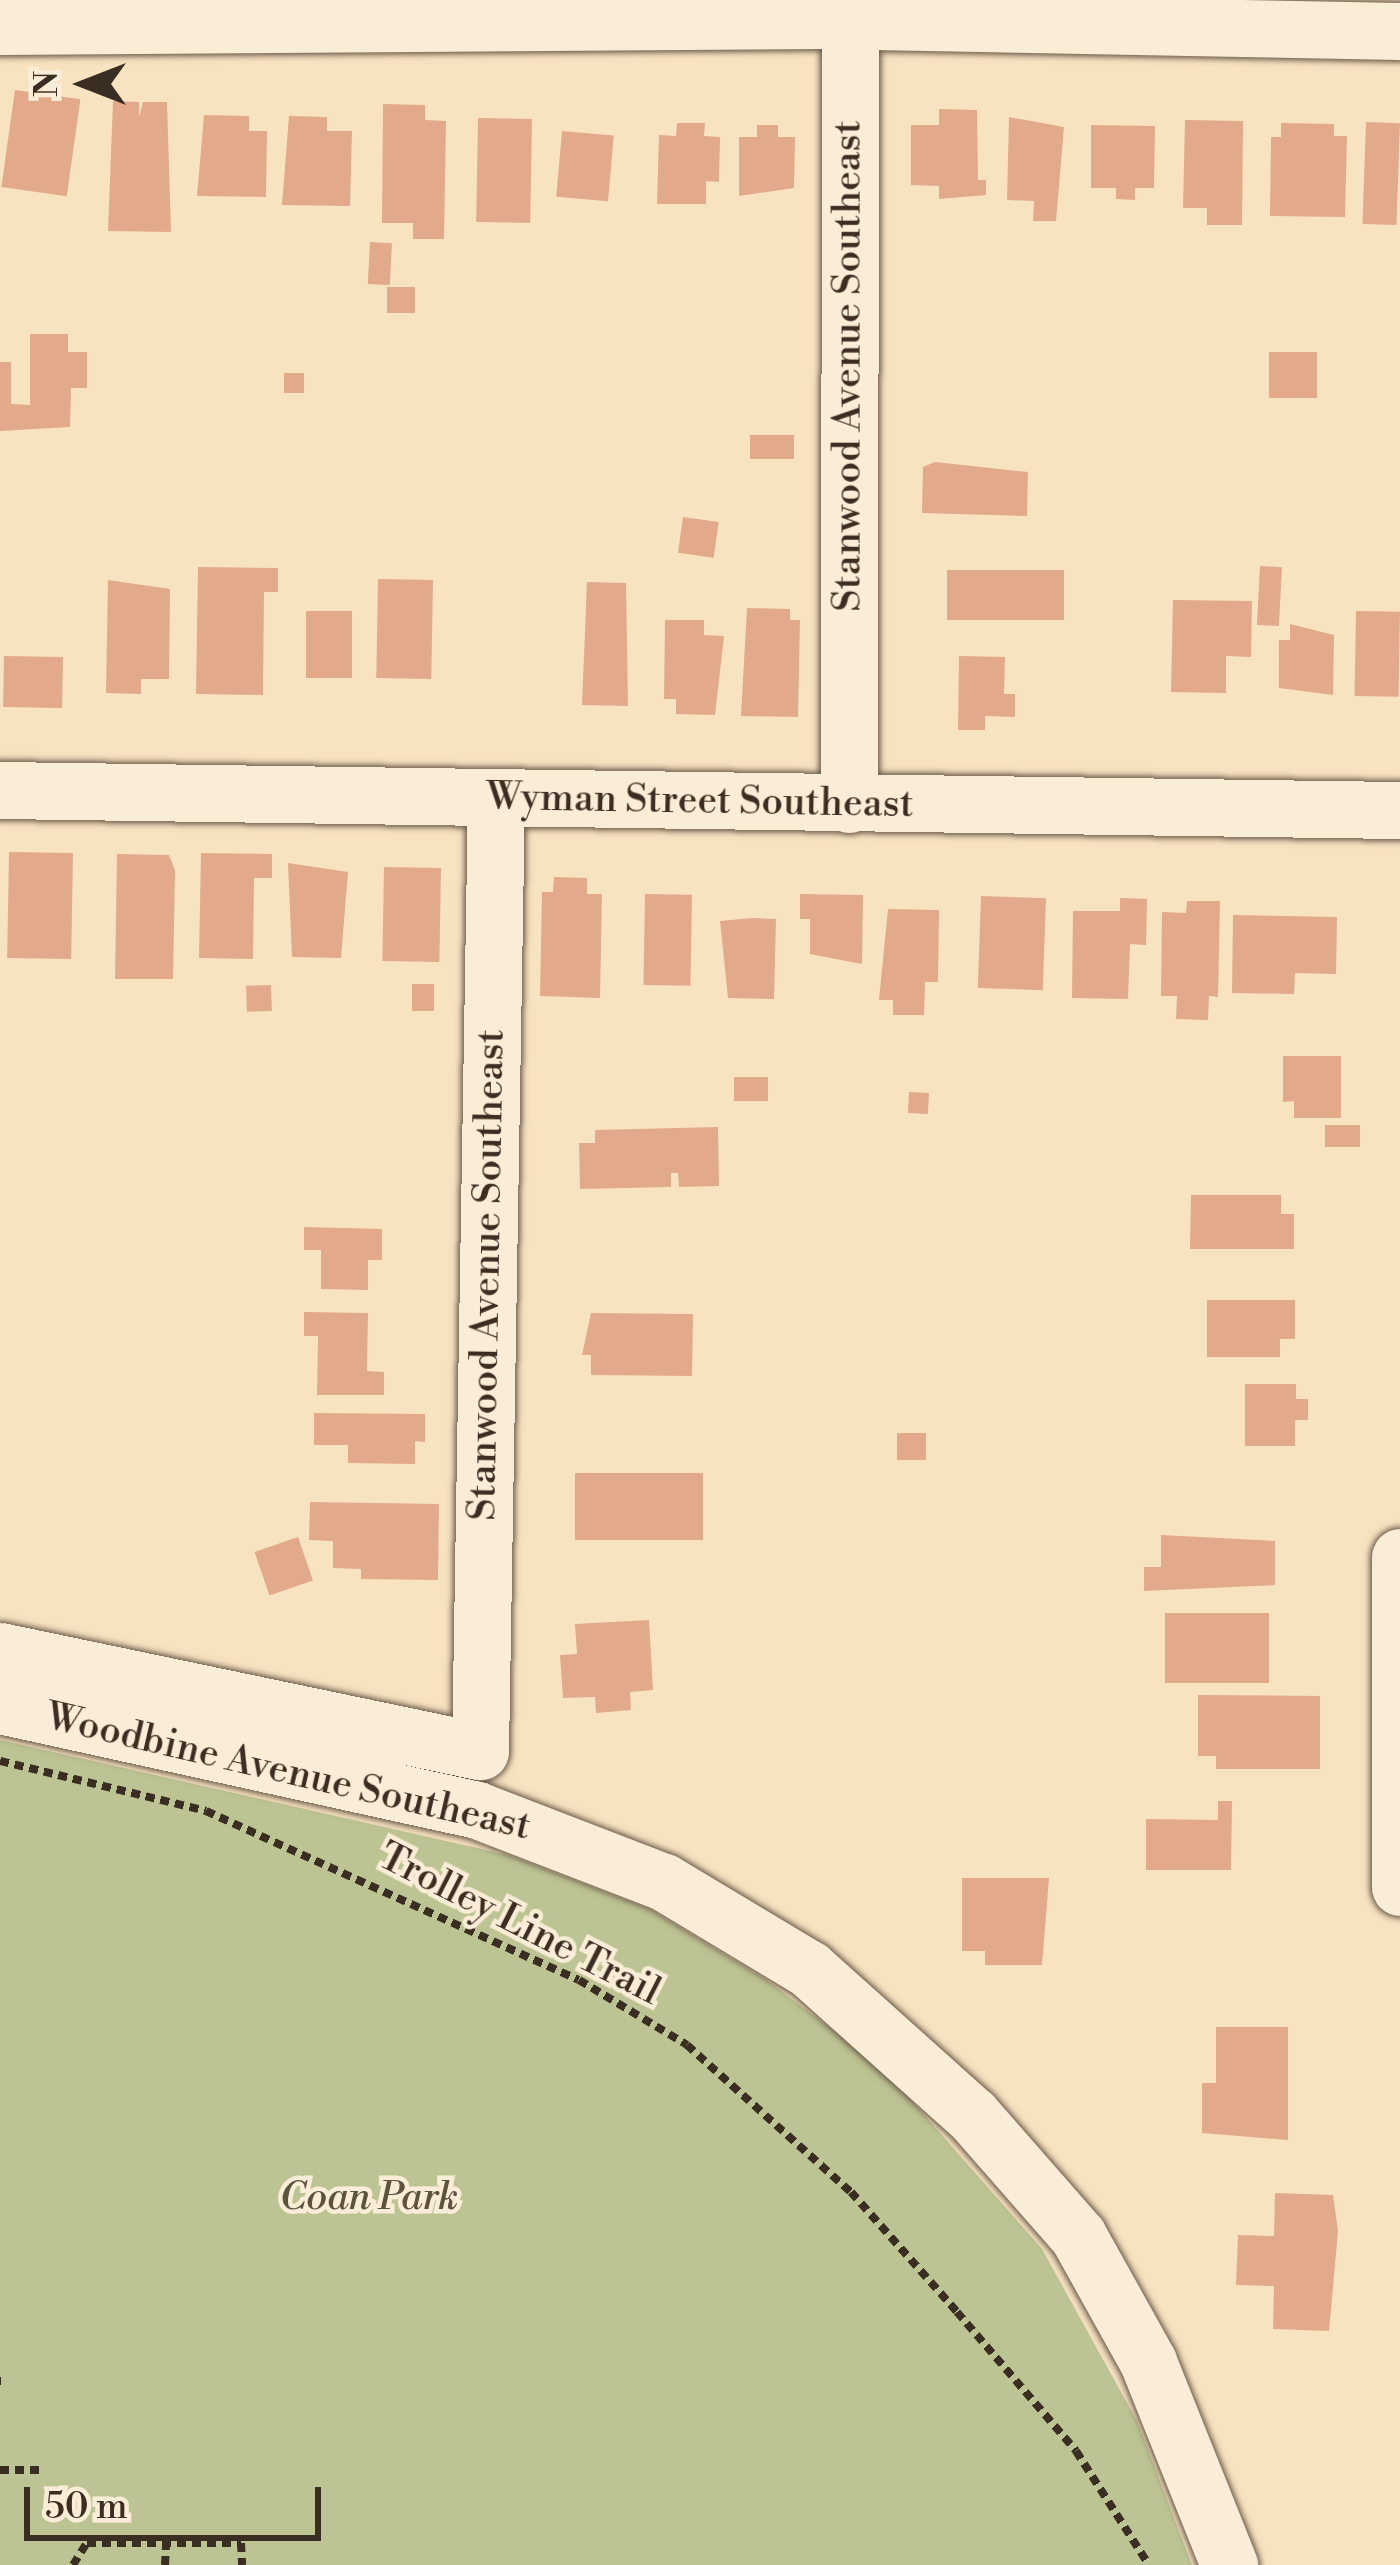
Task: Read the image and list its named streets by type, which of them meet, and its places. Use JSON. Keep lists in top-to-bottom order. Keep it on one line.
{"streets":{"street":["Stanwood Avenue Southeast","Wyman Street Southeast","Woodbine Avenue Southeast"],"path":["Trolley Line Trail"]},"crossings":[["Stanwood Avenue Southeast","Wyman Street Southeast"],["Stanwood Avenue Southeast","Woodbine Avenue Southeast"]],"parks":["Coan Park"],"scale_bar":"50 m","north":"left"}
